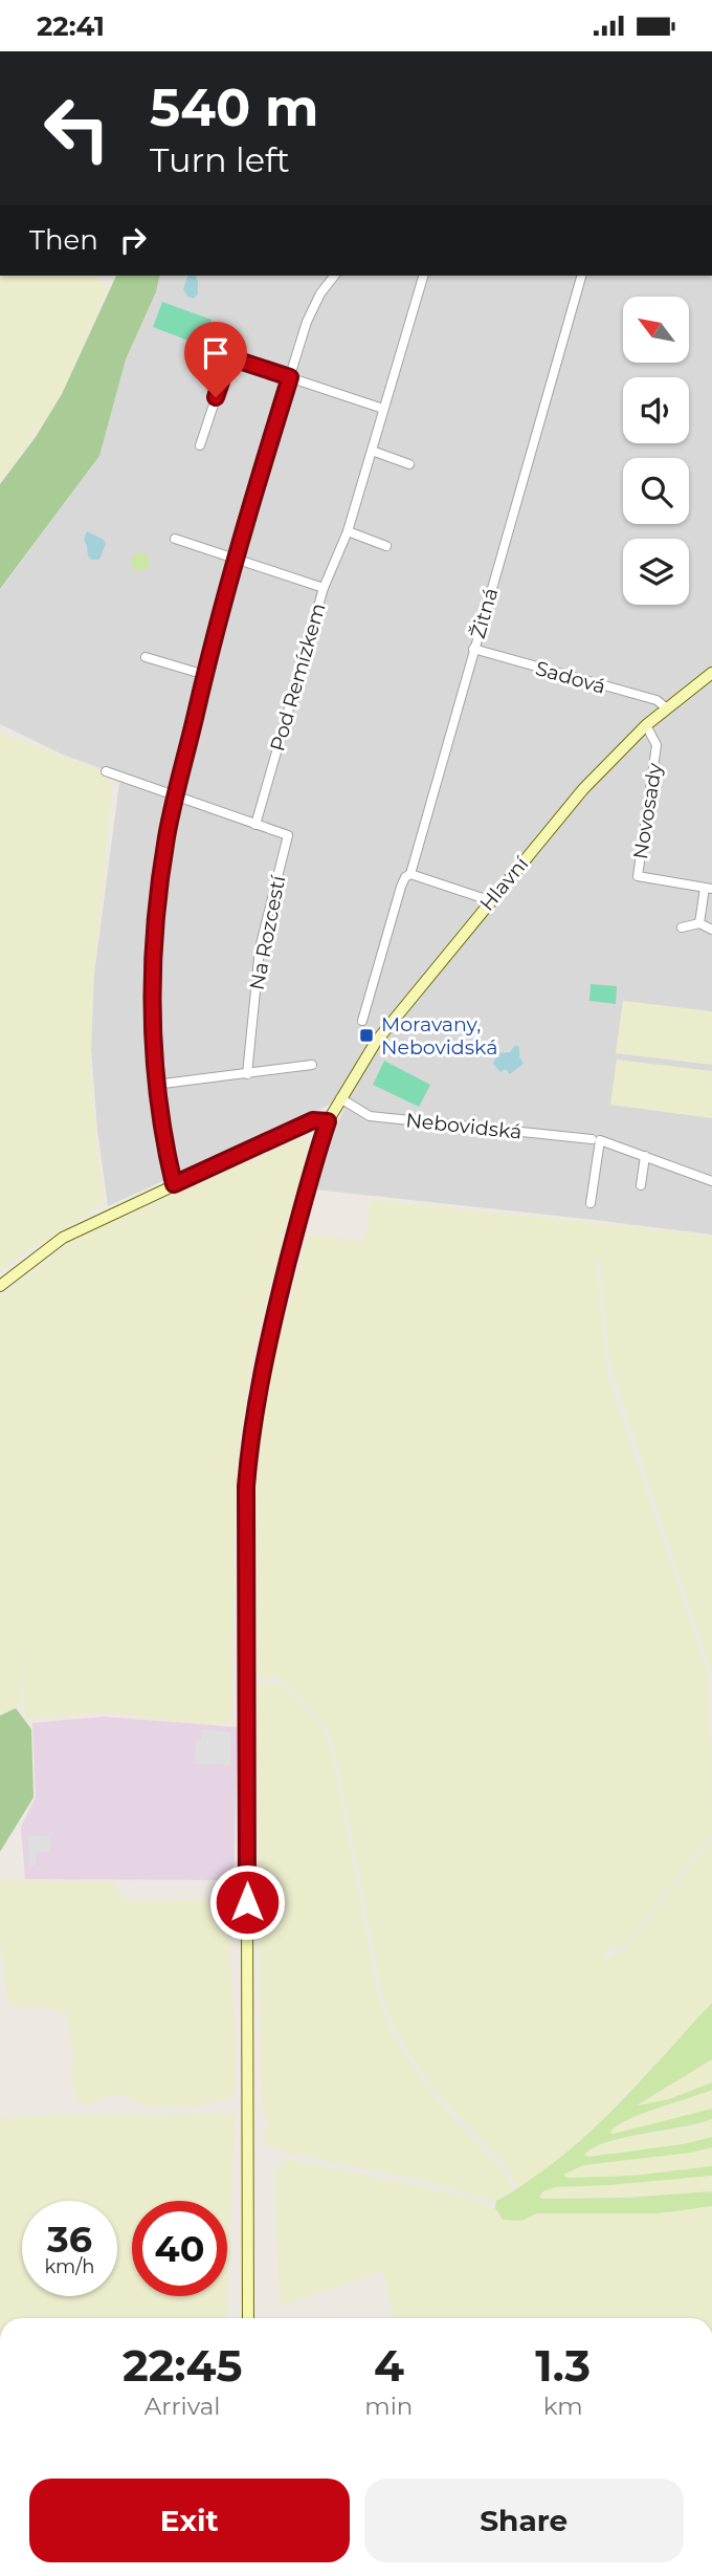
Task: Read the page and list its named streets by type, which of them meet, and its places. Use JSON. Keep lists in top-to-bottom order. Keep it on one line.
{"streets":{"street":["Žitná","Pod Remízkem","Sadová","Novosady","Hlavní","Na Rozcestí","Nebovidská"]},"crossings":[["Žitná","Sadová"],["Pod Remízkem","Na Rozcestí"],["Sadová","Hlavní"],["Novosady","Hlavní"],["Hlavní","Nebovidská"]],"places":{"transit":["Moravany, Nebovidská"]},"north":"top left","page":{"status":"22:41","turn":["540 m","Turn left"],"then":"Then","speed":"36 km/h","limit":"40","eta":["22:45","Arrival","4","min","1.3","km"],"buttons":["Exit","Share"]}}
